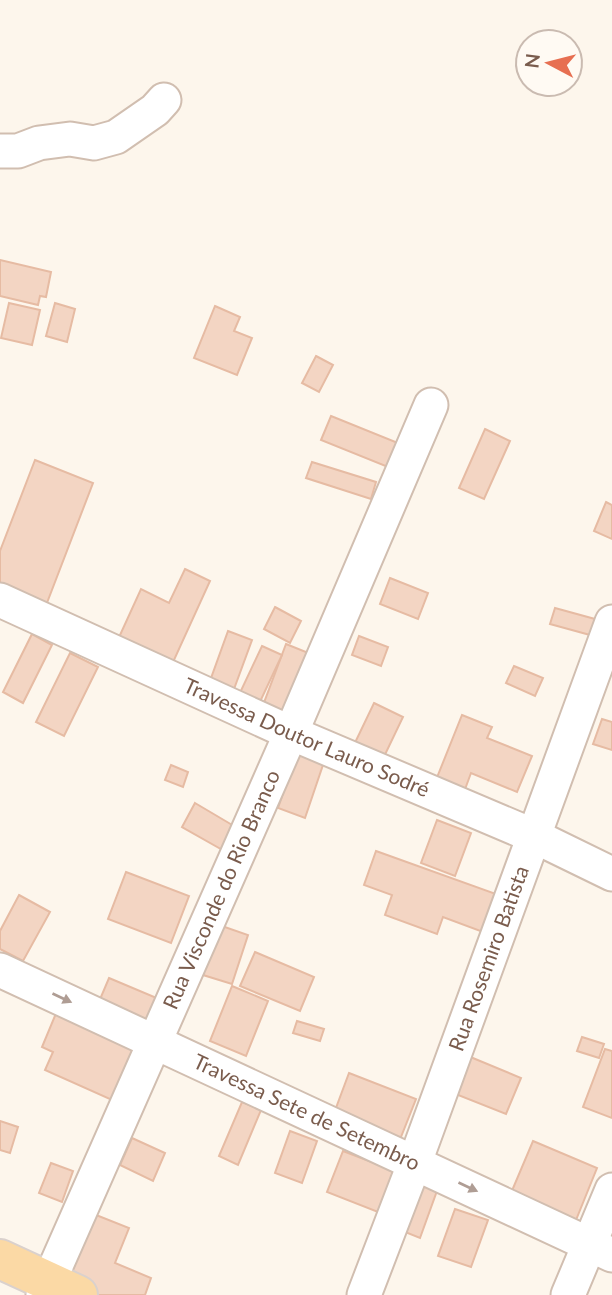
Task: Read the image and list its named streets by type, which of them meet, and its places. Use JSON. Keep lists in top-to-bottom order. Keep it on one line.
{"streets":{"street":["Travessa Doutor Lauro Sodré","Rua Visconde do Rio Branco","Rua Rosemiro Batista","Travessa Sete de Setembro"]},"crossings":[["Travessa Doutor Lauro Sodré","Rua Visconde do Rio Branco"],["Travessa Doutor Lauro Sodré","Rua Rosemiro Batista"],["Rua Visconde do Rio Branco","Travessa Sete de Setembro"],["Rua Rosemiro Batista","Travessa Sete de Setembro"]],"one_way":["Travessa Sete de Setembro"],"north":"left"}
